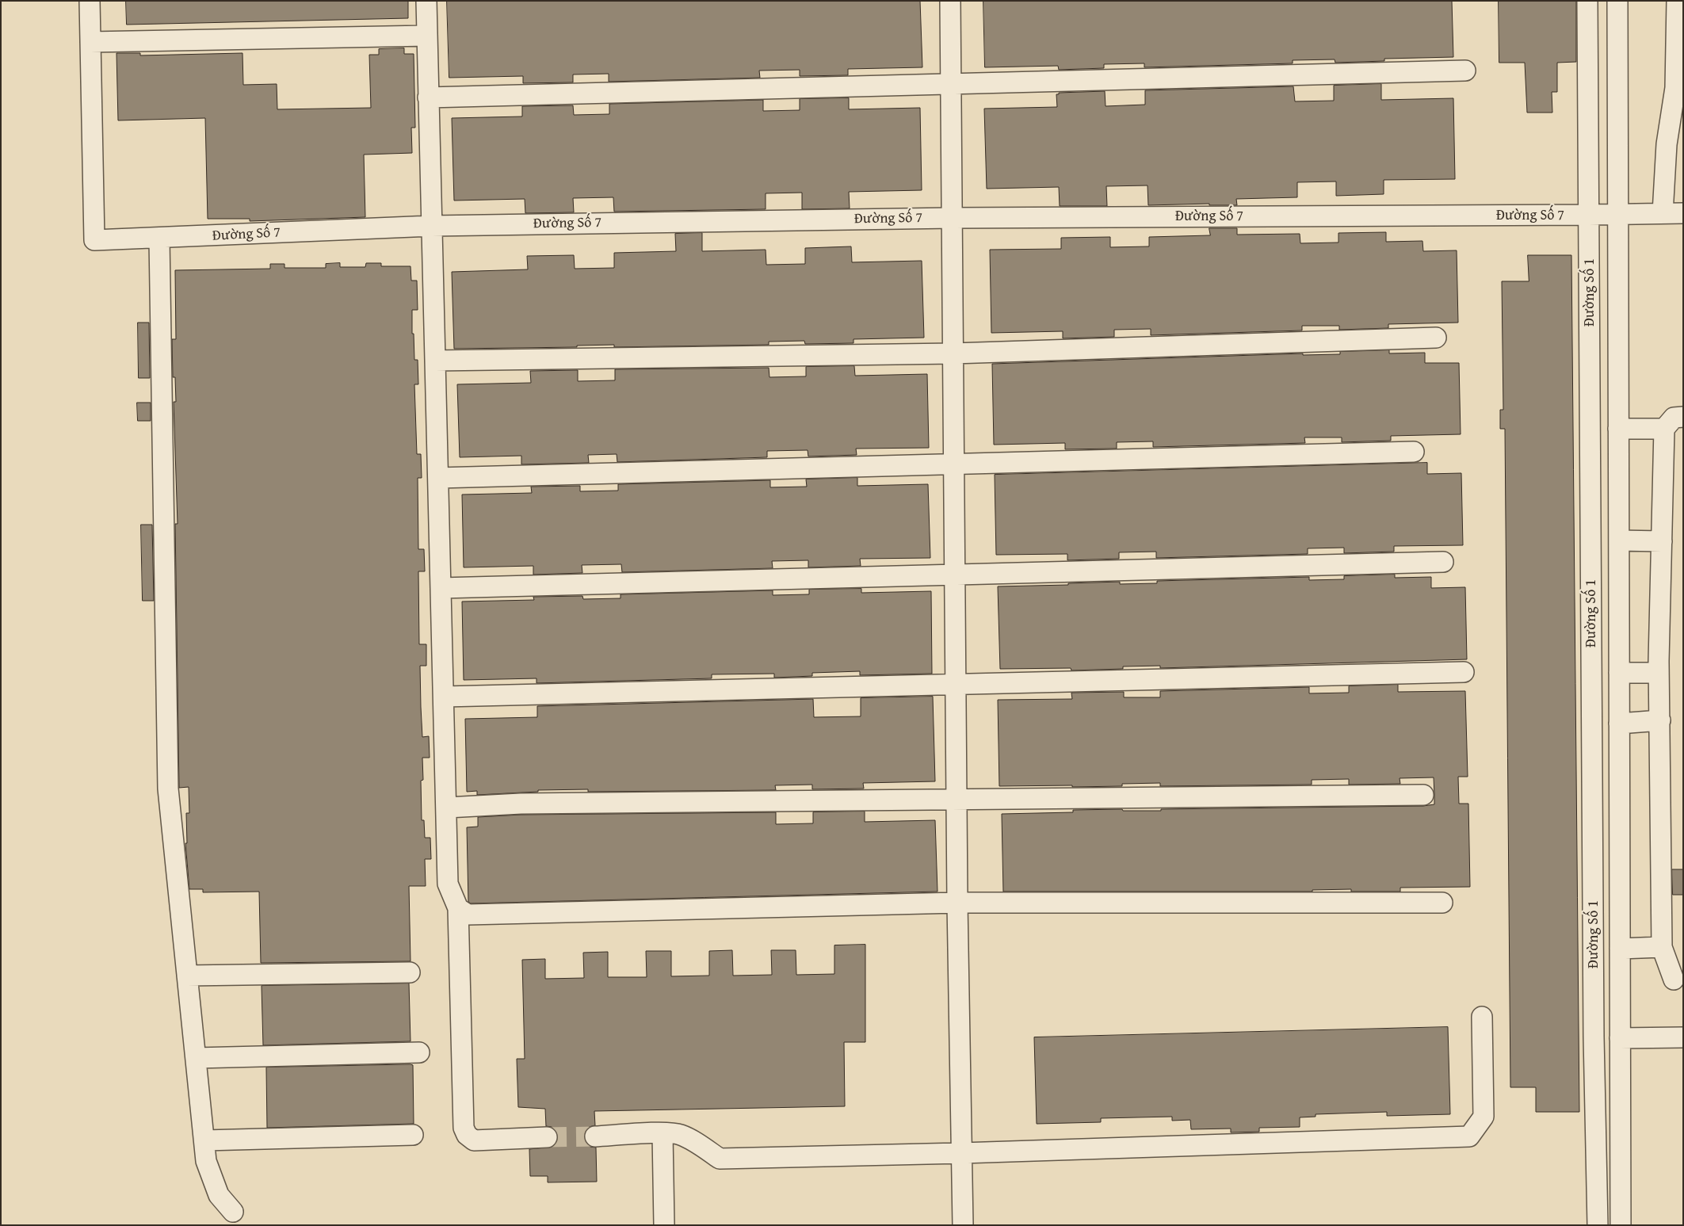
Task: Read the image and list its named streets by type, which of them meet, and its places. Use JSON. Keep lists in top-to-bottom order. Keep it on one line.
{"streets":{"lane":["Đường Số 7","Đường Số 1"]},"crossings":[["Đường Số 7","Đường Số 1"]]}
